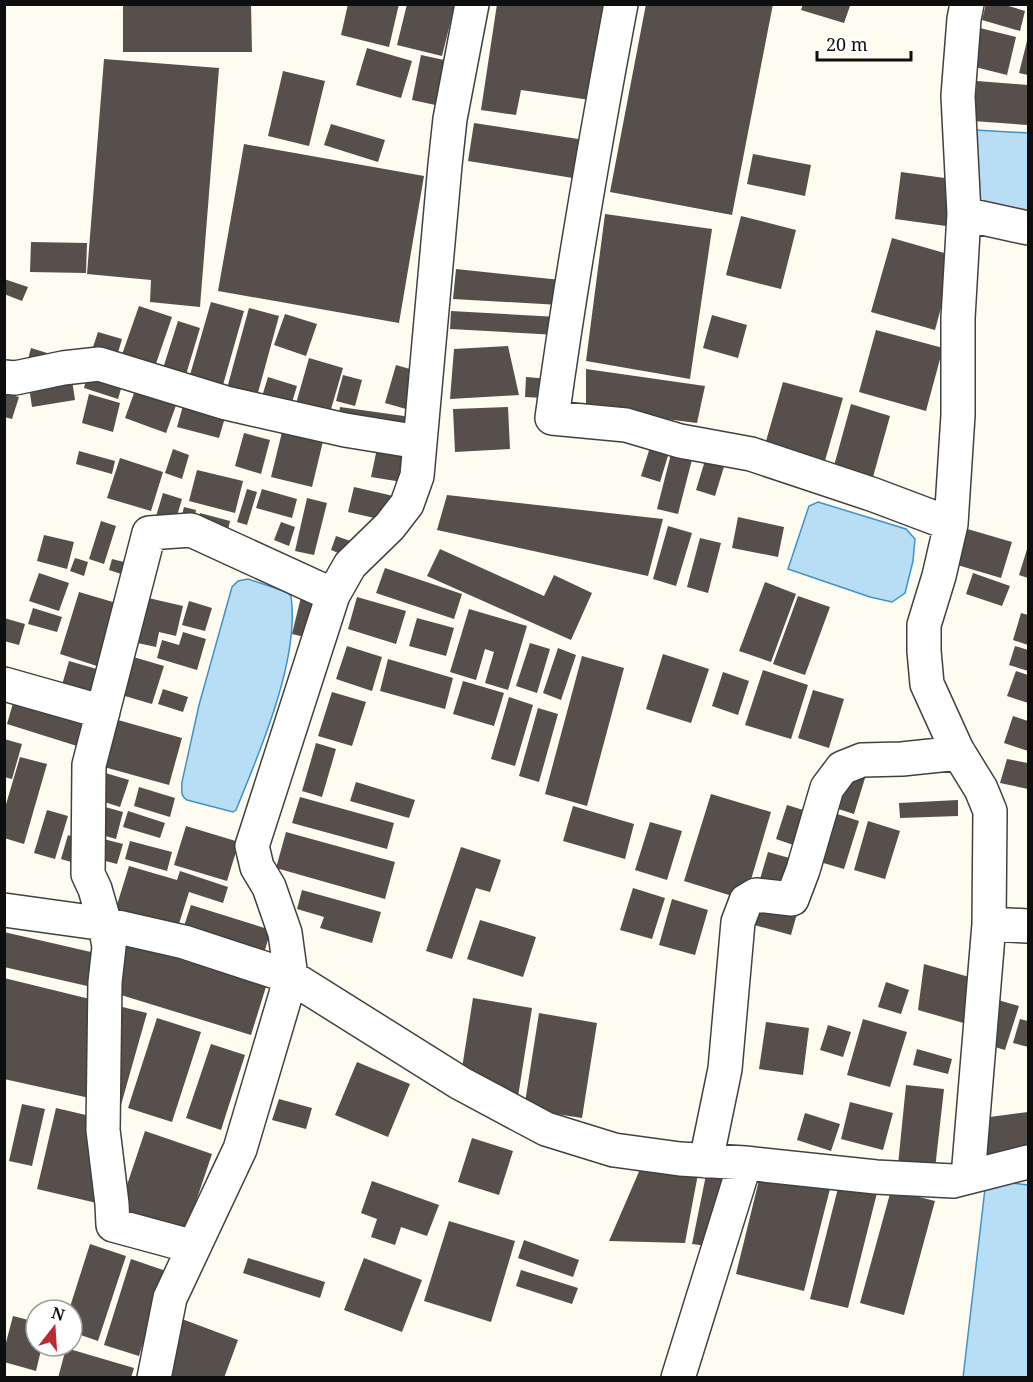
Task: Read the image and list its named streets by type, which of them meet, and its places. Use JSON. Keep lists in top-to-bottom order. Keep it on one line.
{"scale_bar":"20 m","north":"top"}
